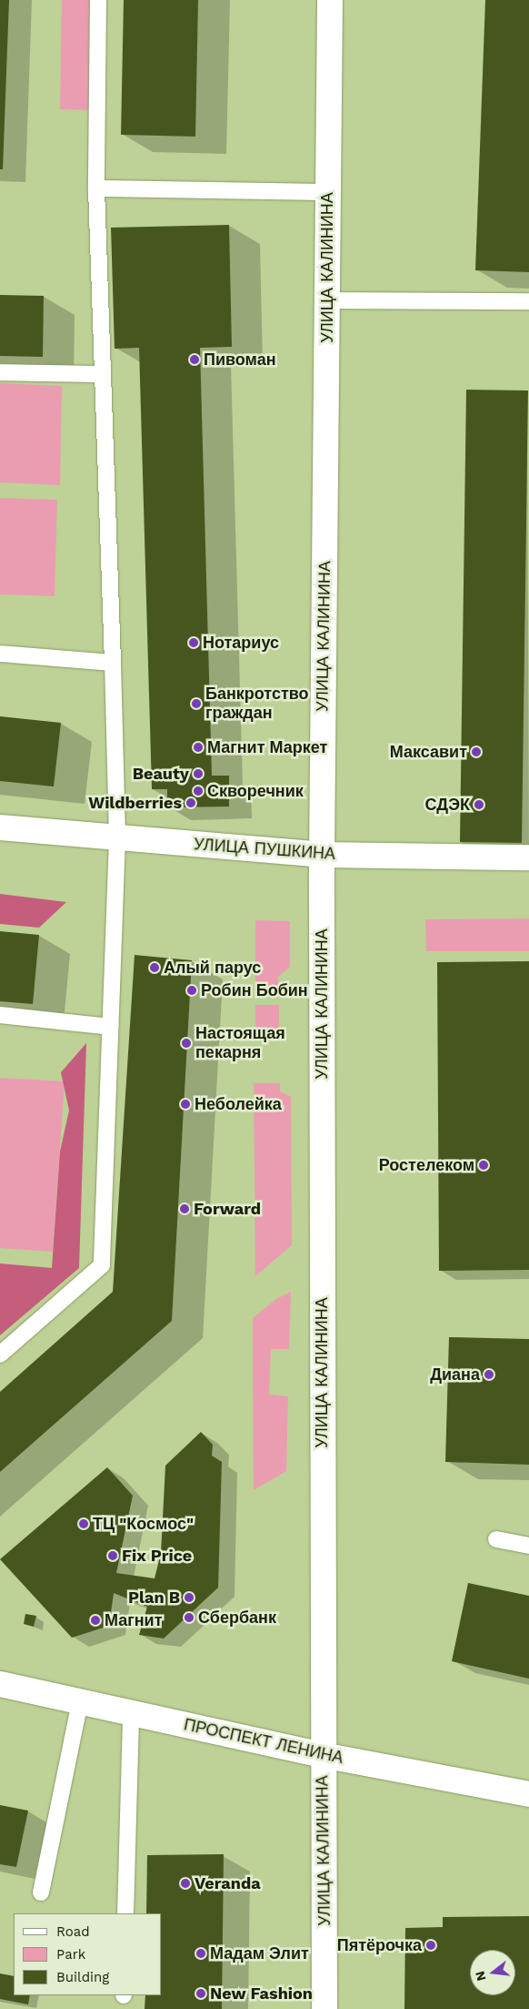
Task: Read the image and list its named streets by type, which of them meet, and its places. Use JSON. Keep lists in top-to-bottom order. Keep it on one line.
{"streets":{"street":["УЛИЦА КАЛИНИНА","УЛИЦА ПУШКИНА","ПРОСПЕКТ ЛЕНИНА"]},"crossings":[["УЛИЦА КАЛИНИНА","УЛИЦА ПУШКИНА"],["УЛИЦА КАЛИНИНА","ПРОСПЕКТ ЛЕНИНА"]],"places":["Пивоман","Нотариус","Банкротство граждан","Магнит Маркет","Максавит","Beauty","Скворечник","Wildberries","СДЭК","Алый парус","Робин Бобин","Настоящая пекарня","Неболейка","Ростелеком","Forward","Диана","ТЦ \"Космос\"","Fix Price","Plan B","Сбербанк","Магнит","Veranda","Пятёрочка","Мадам Элит","New Fashion"],"legend":["Road","Park","Building"],"north":"left"}
